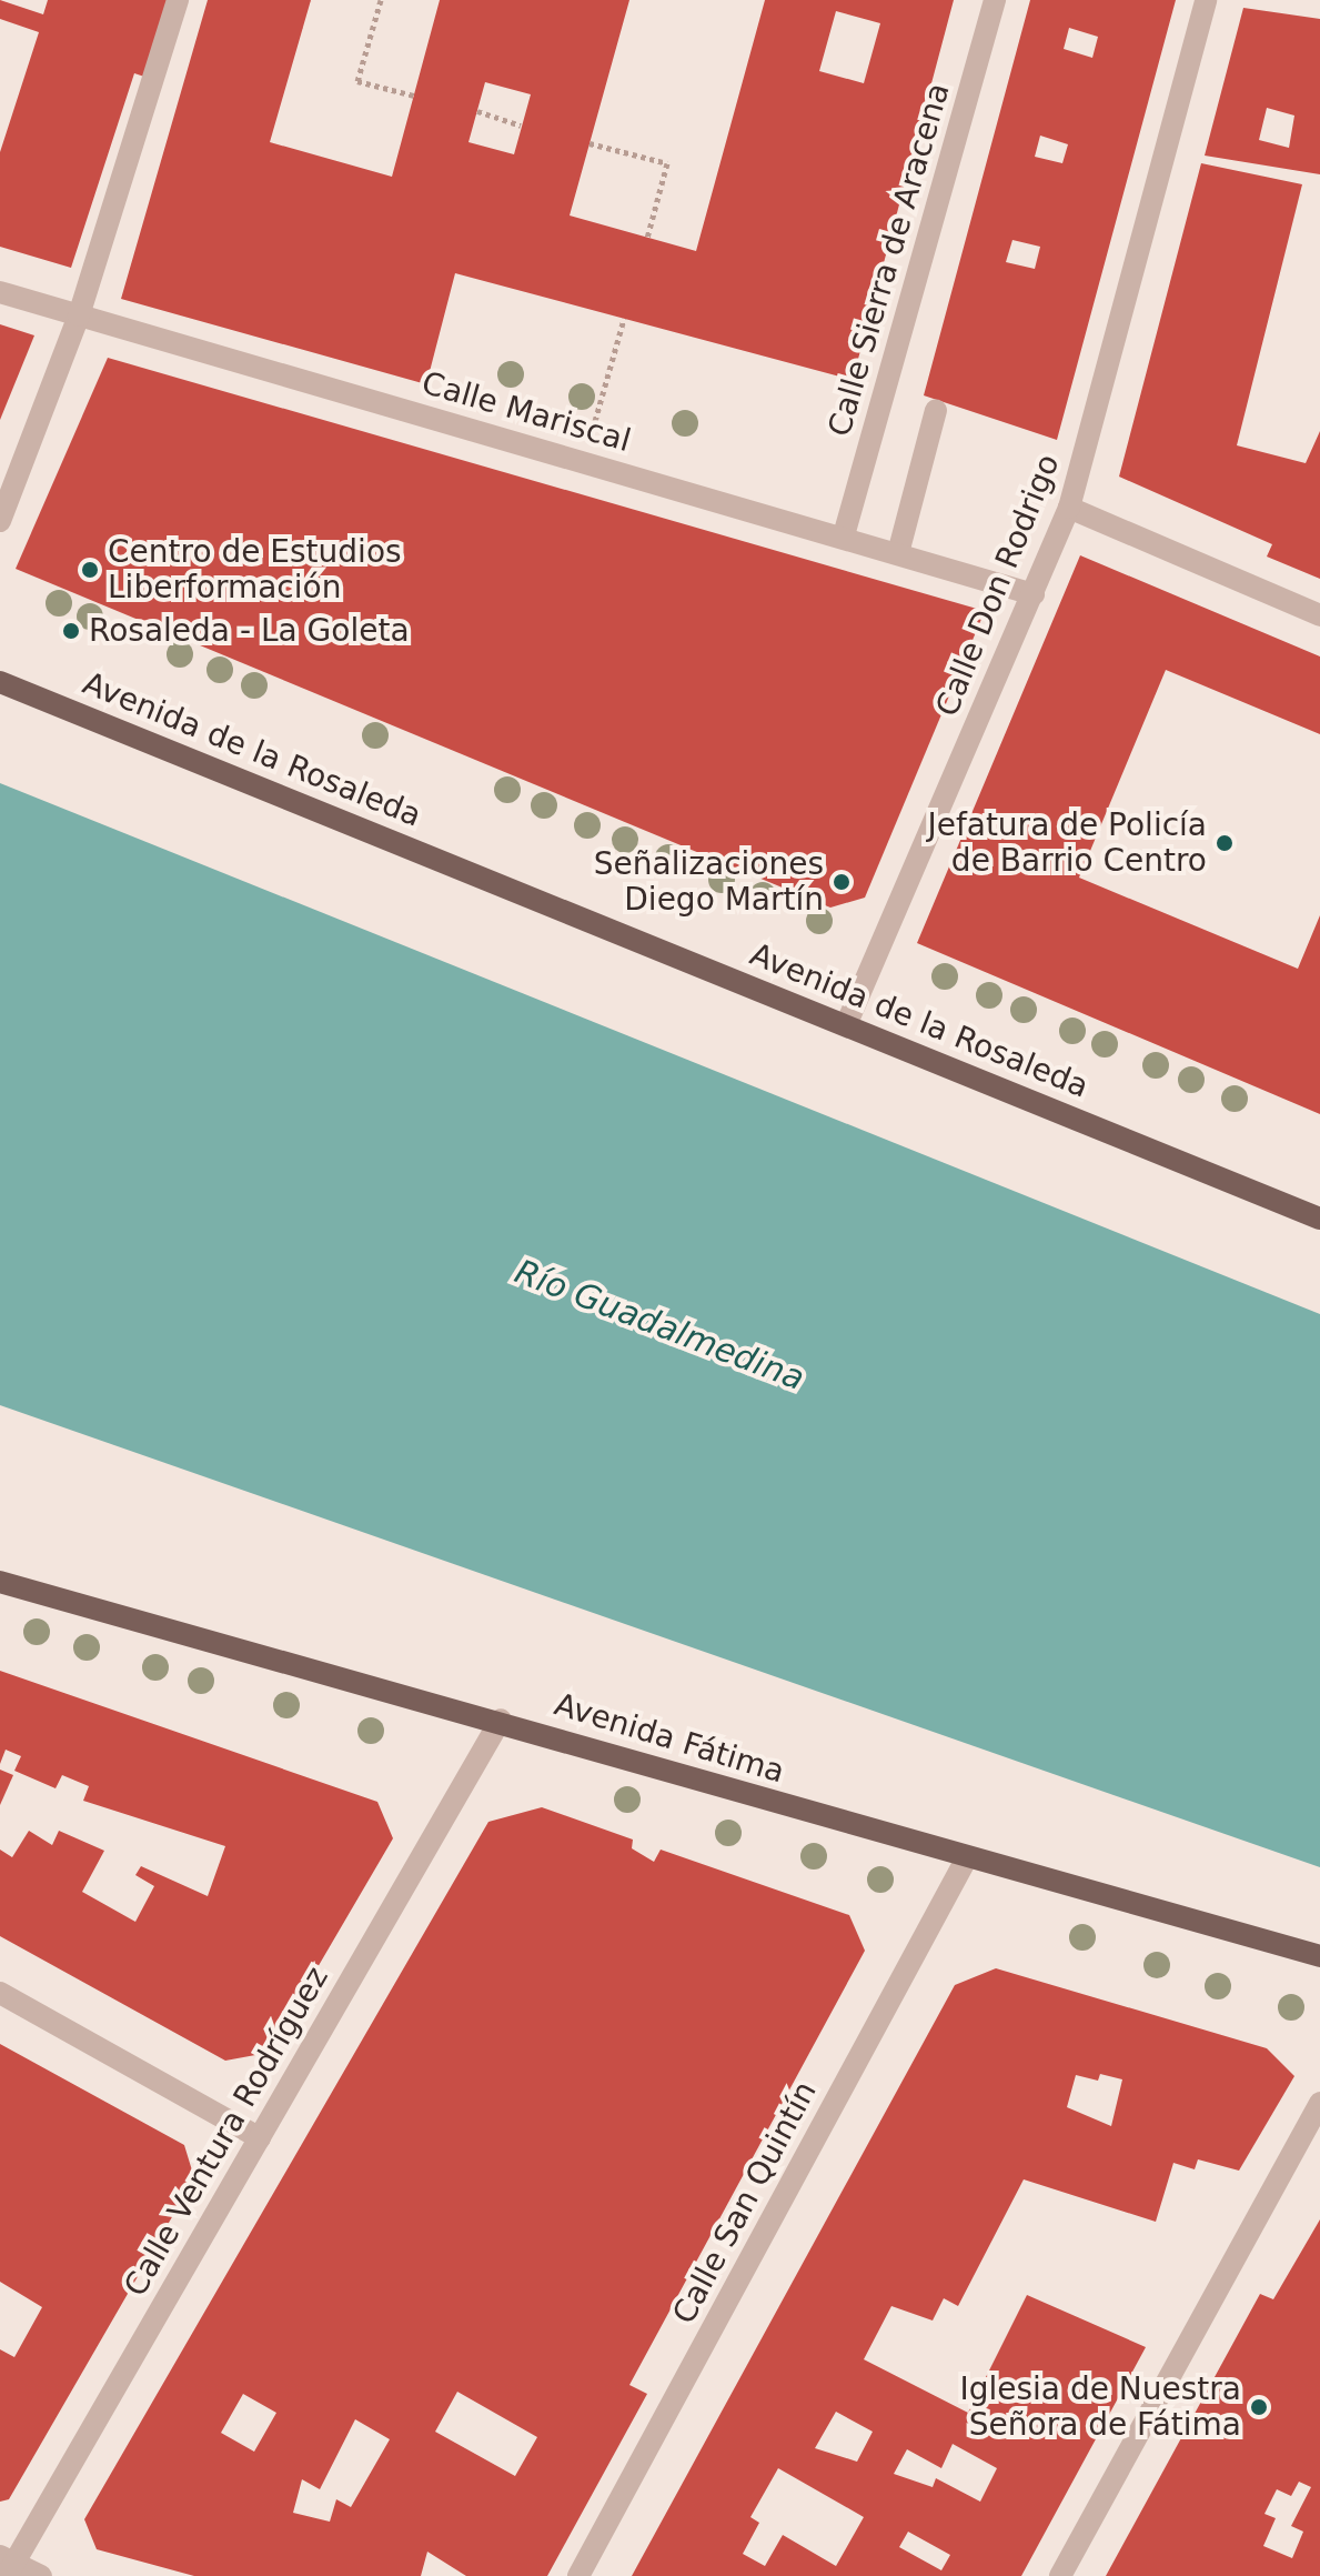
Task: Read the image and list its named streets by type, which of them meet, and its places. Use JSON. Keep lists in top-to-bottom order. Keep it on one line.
{"streets":{"main road":["Avenida de la Rosaleda","Avenida Fátima"],"street":["Calle Sierra de Aracena","Calle Mariscal","Calle Don Rodrigo","Calle Ventura Rodríguez","Calle San Quintín"]},"crossings":[["Calle Sierra de Aracena","Calle Mariscal"],["Calle Mariscal","Calle Don Rodrigo"],["Calle Don Rodrigo","Avenida de la Rosaleda"],["Avenida Fátima","Calle Ventura Rodríguez"],["Avenida Fátima","Calle San Quintín"]],"water":["Río Guadalmedina"],"places":["Centro de Estudios Liberformación","Rosaleda - La Goleta","Jefatura de Policía de Barrio Centro","Señalizaciones Diego Martín","Iglesia de Nuestra Señora de Fátima"]}
